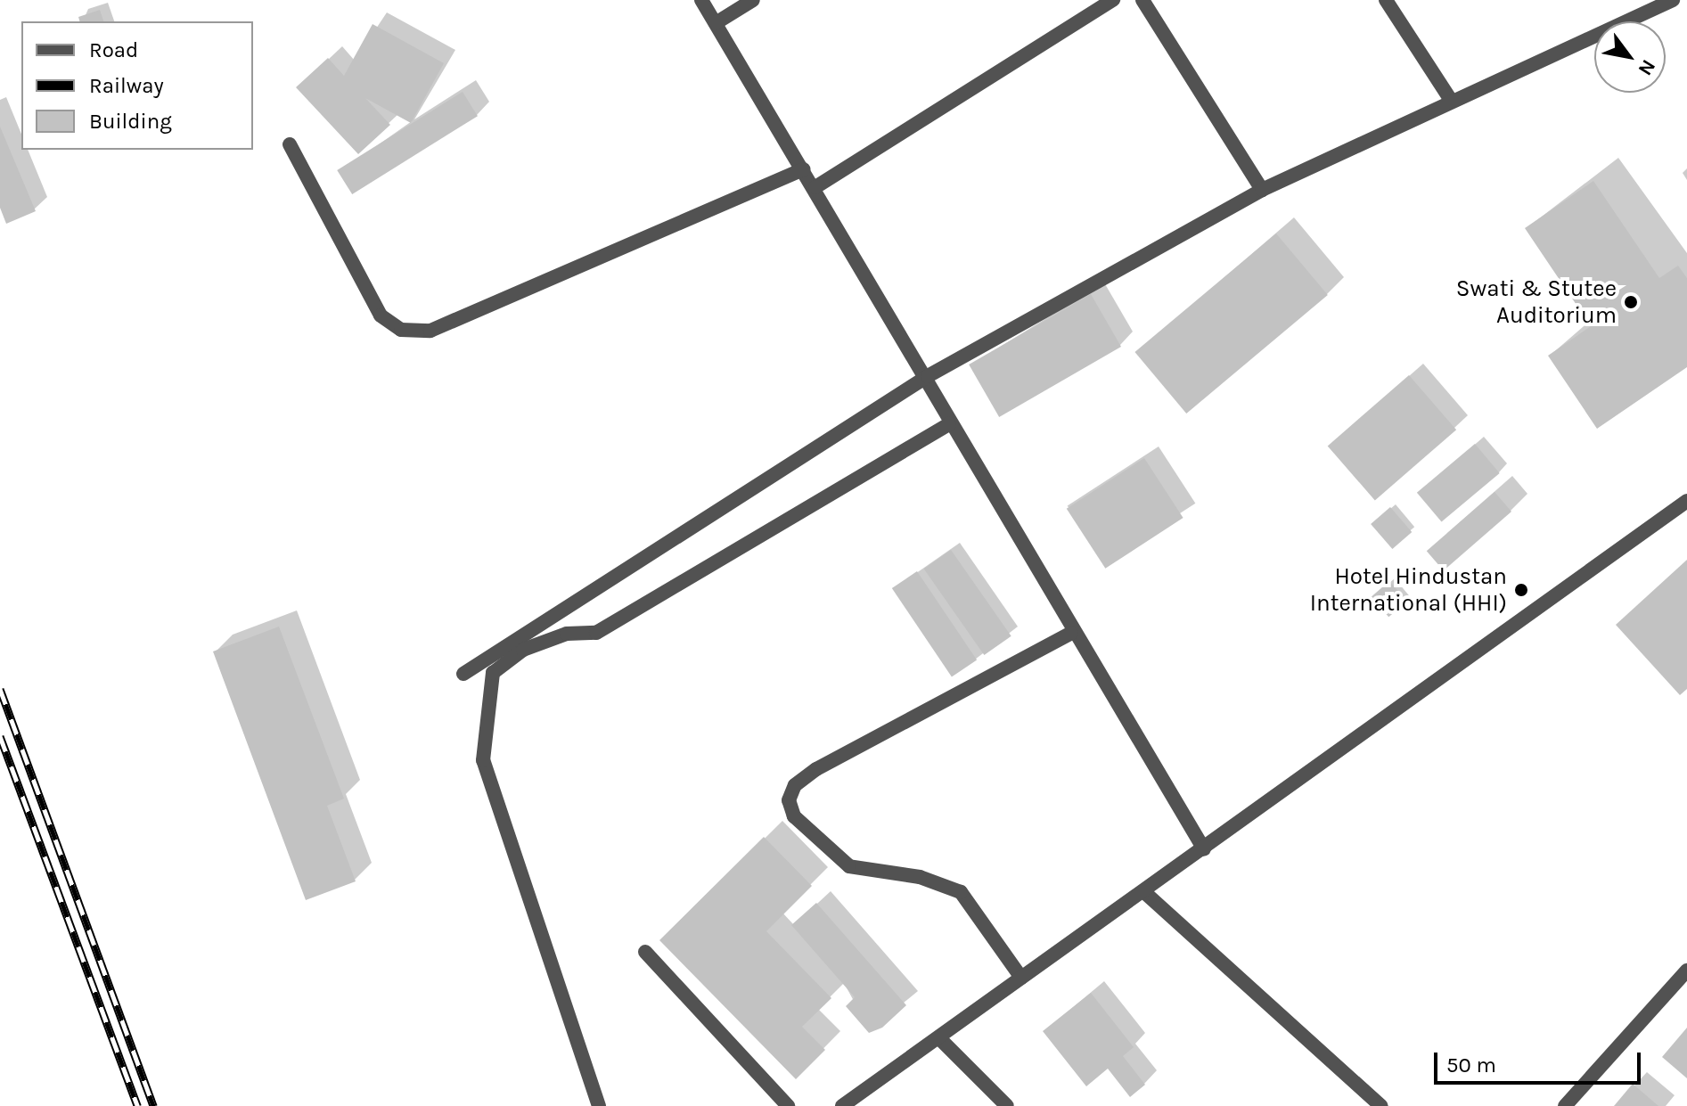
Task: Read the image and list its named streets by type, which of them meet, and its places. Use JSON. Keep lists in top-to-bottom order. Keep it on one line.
{"places":["Swati & Stutee Auditorium","Hotel Hindustan International (HHI)"],"legend":["Road","Railway","Building"],"scale_bar":"50 m","north":"bottom right"}
